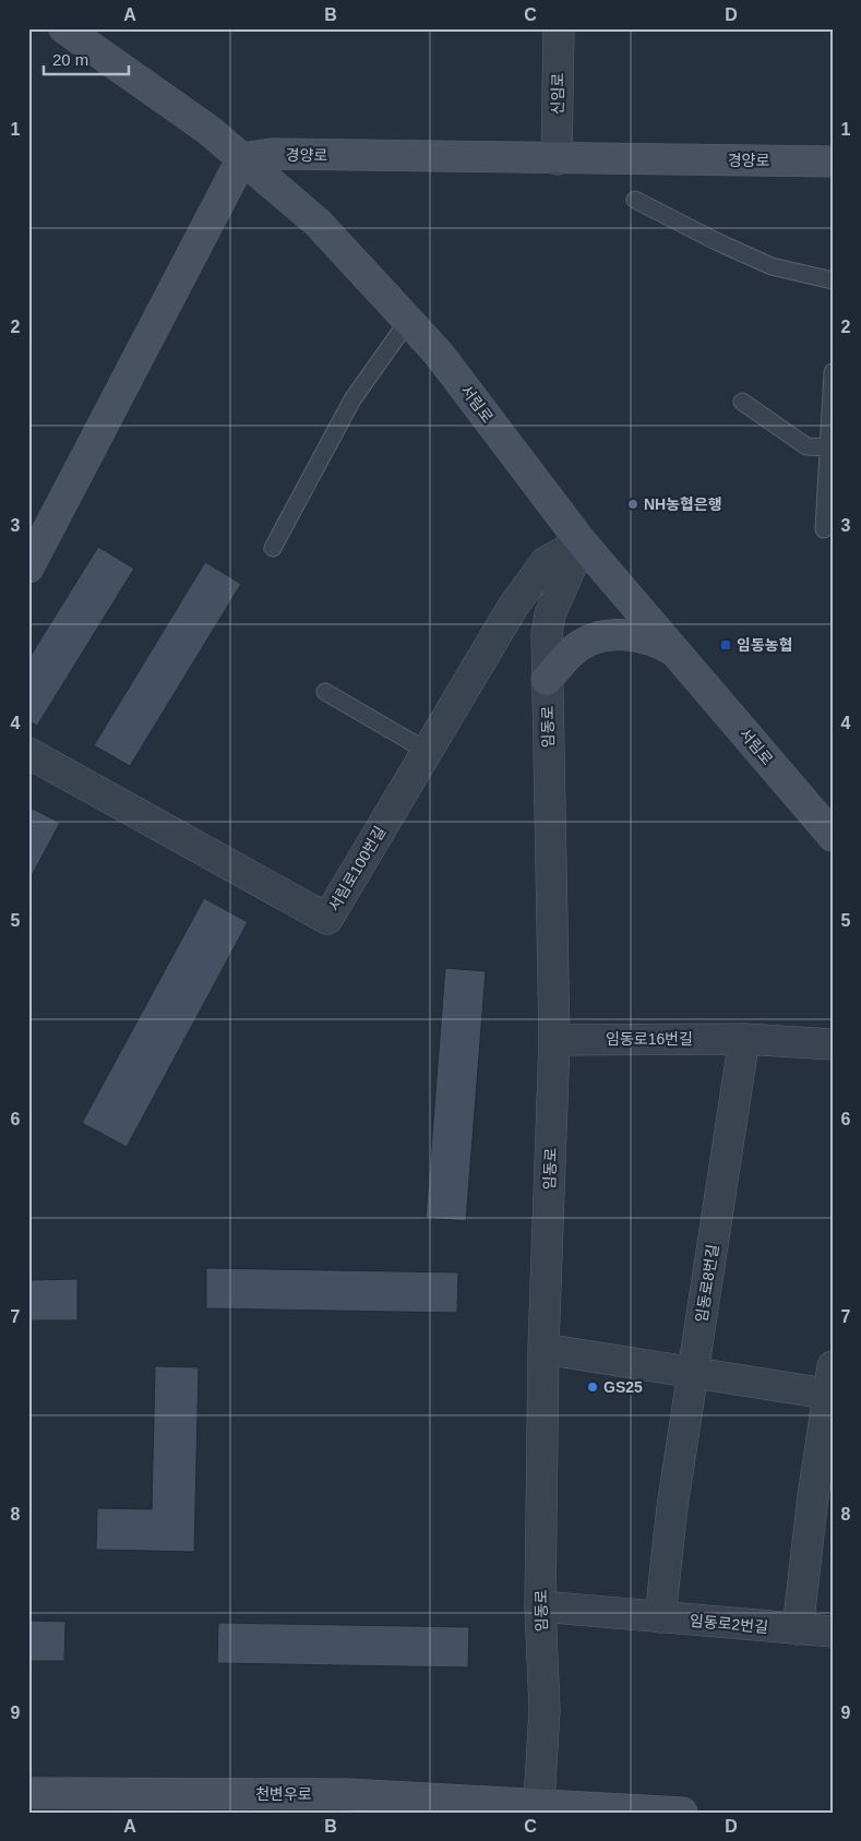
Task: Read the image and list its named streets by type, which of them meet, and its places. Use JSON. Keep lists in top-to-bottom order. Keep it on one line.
{"streets":{"street":["신임로","경양로","서림로","임동로","서림로100번길","임동로16번길","임동로8번길","임동로2번길","천변우로"]},"crossings":[["신임로","경양로"],["경양로","서림로"],["서림로","임동로"],["서림로","서림로100번길"],["임동로","서림로100번길"],["임동로","임동로16번길"],["임동로","임동로2번길"],["임동로","천변우로"],["임동로16번길","임동로8번길"],["임동로8번길","임동로2번길"]],"places":{"other":["NH농협은행","GS25"],"transit":["임동농협"]},"scale_bar":"20 m","grid":{"columns":["A","B","C","D"],"rows":["1","2","3","4","5","6","7","8","9"]}}
